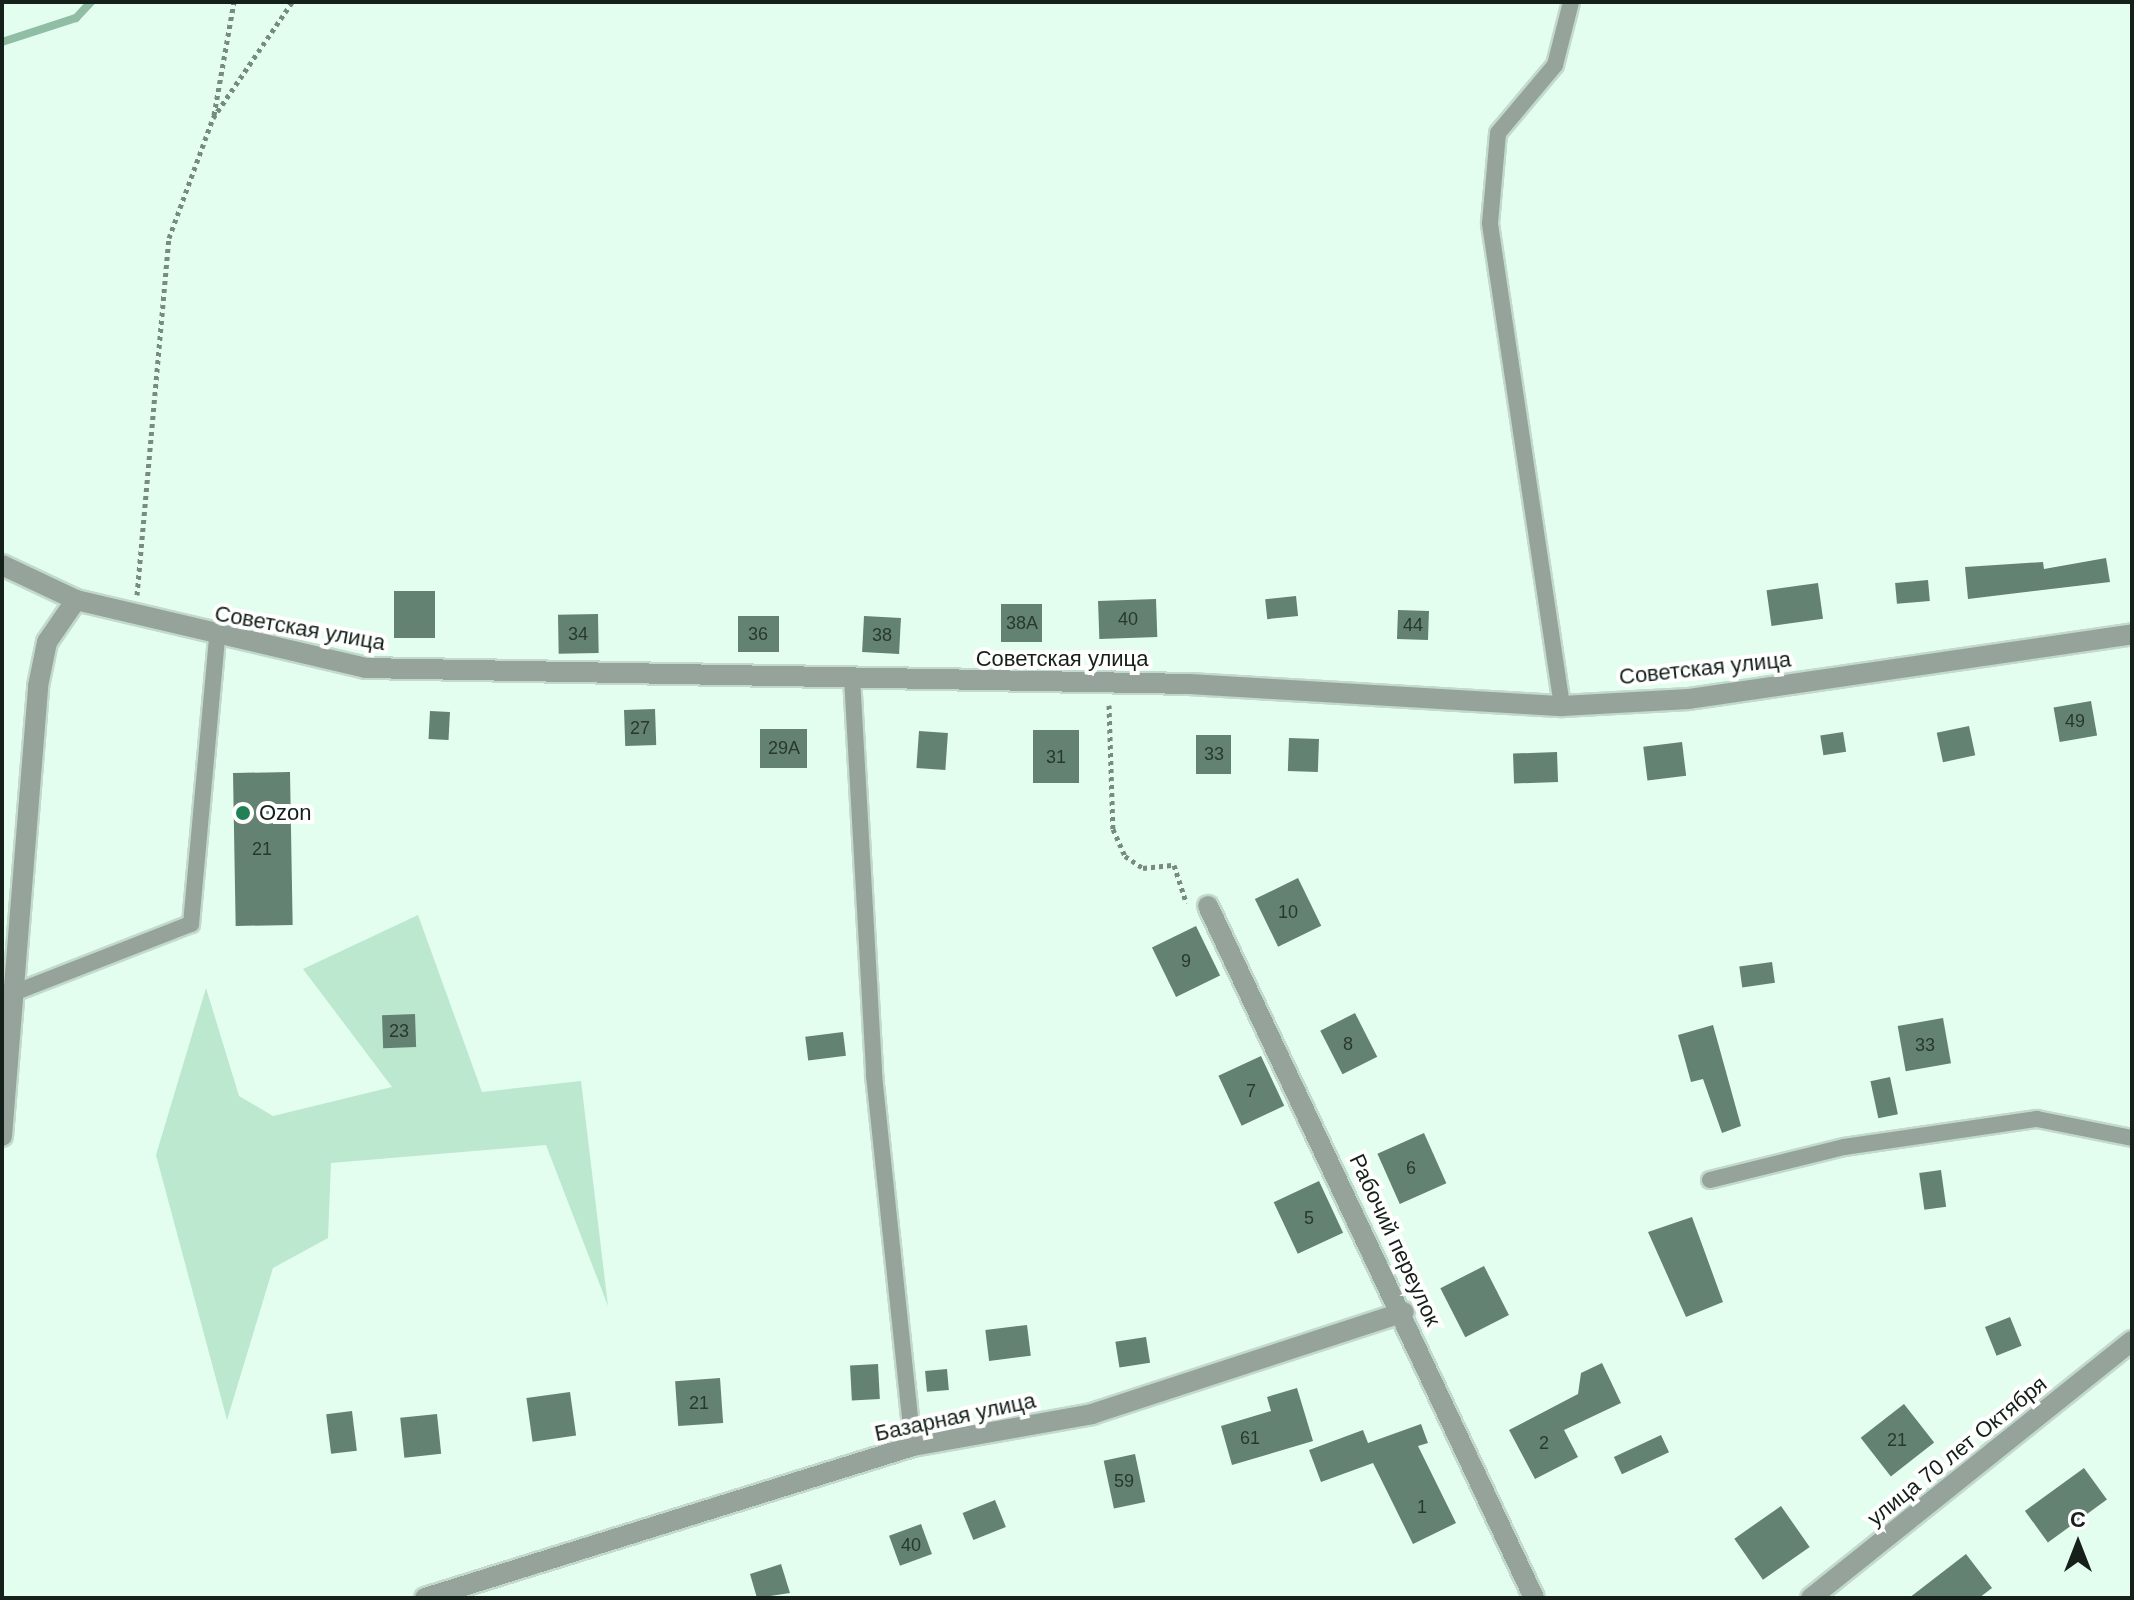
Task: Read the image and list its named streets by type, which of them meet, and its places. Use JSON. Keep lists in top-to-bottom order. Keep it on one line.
{"streets":{"street":["Советская улица","Рабочий переулок","Базарная улица","улица 70 лет Октября"]},"crossings":[["Рабочий переулок","Базарная улица"]],"places":["Ozon"],"house_numbers":["40","38А","44","34","36","38","49","27","29А","33","31","21","10","9","23","8","33","7","6","5","21","61","21","2","59","1","40"],"north":"top"}
